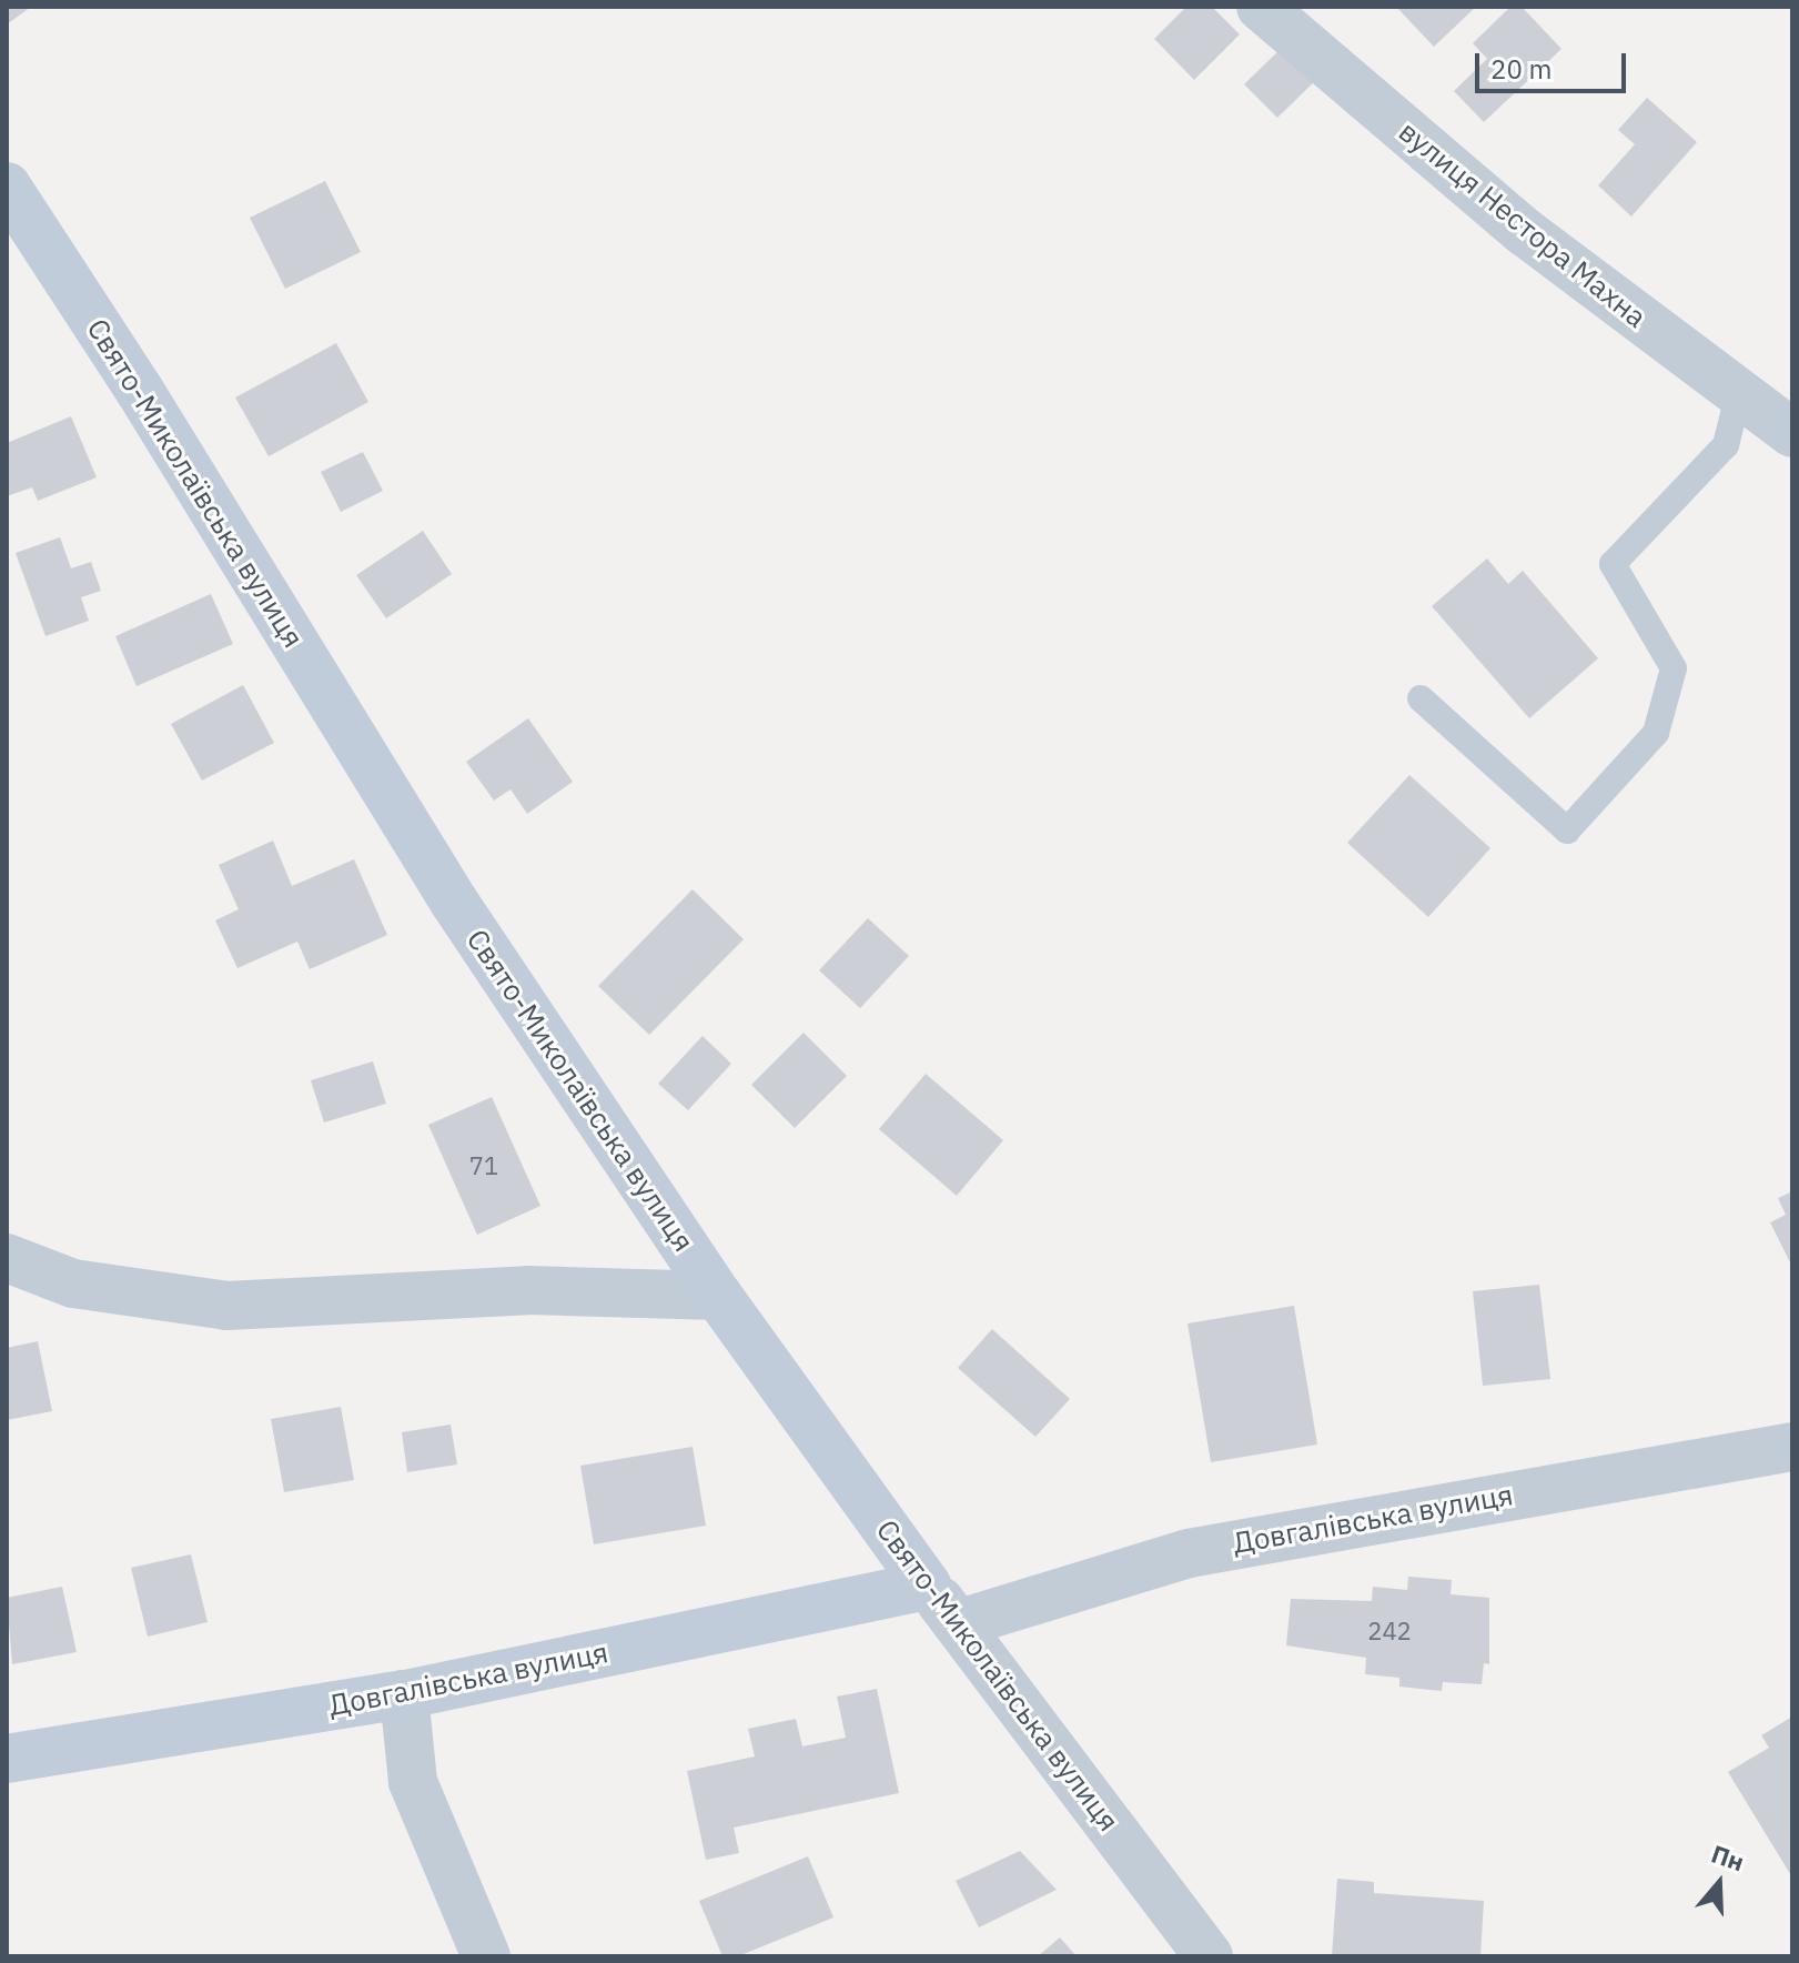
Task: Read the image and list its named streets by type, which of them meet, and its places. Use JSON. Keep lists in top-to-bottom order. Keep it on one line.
{"streets":{"street":["вулиця Нестора Махна","Свято-Миколаївська вулиця","Довгалівська вулиця"]},"crossings":[["Свято-Миколаївська вулиця","Довгалівська вулиця"]],"house_numbers":["71","242"],"scale_bar":"20 m","north":"top"}
